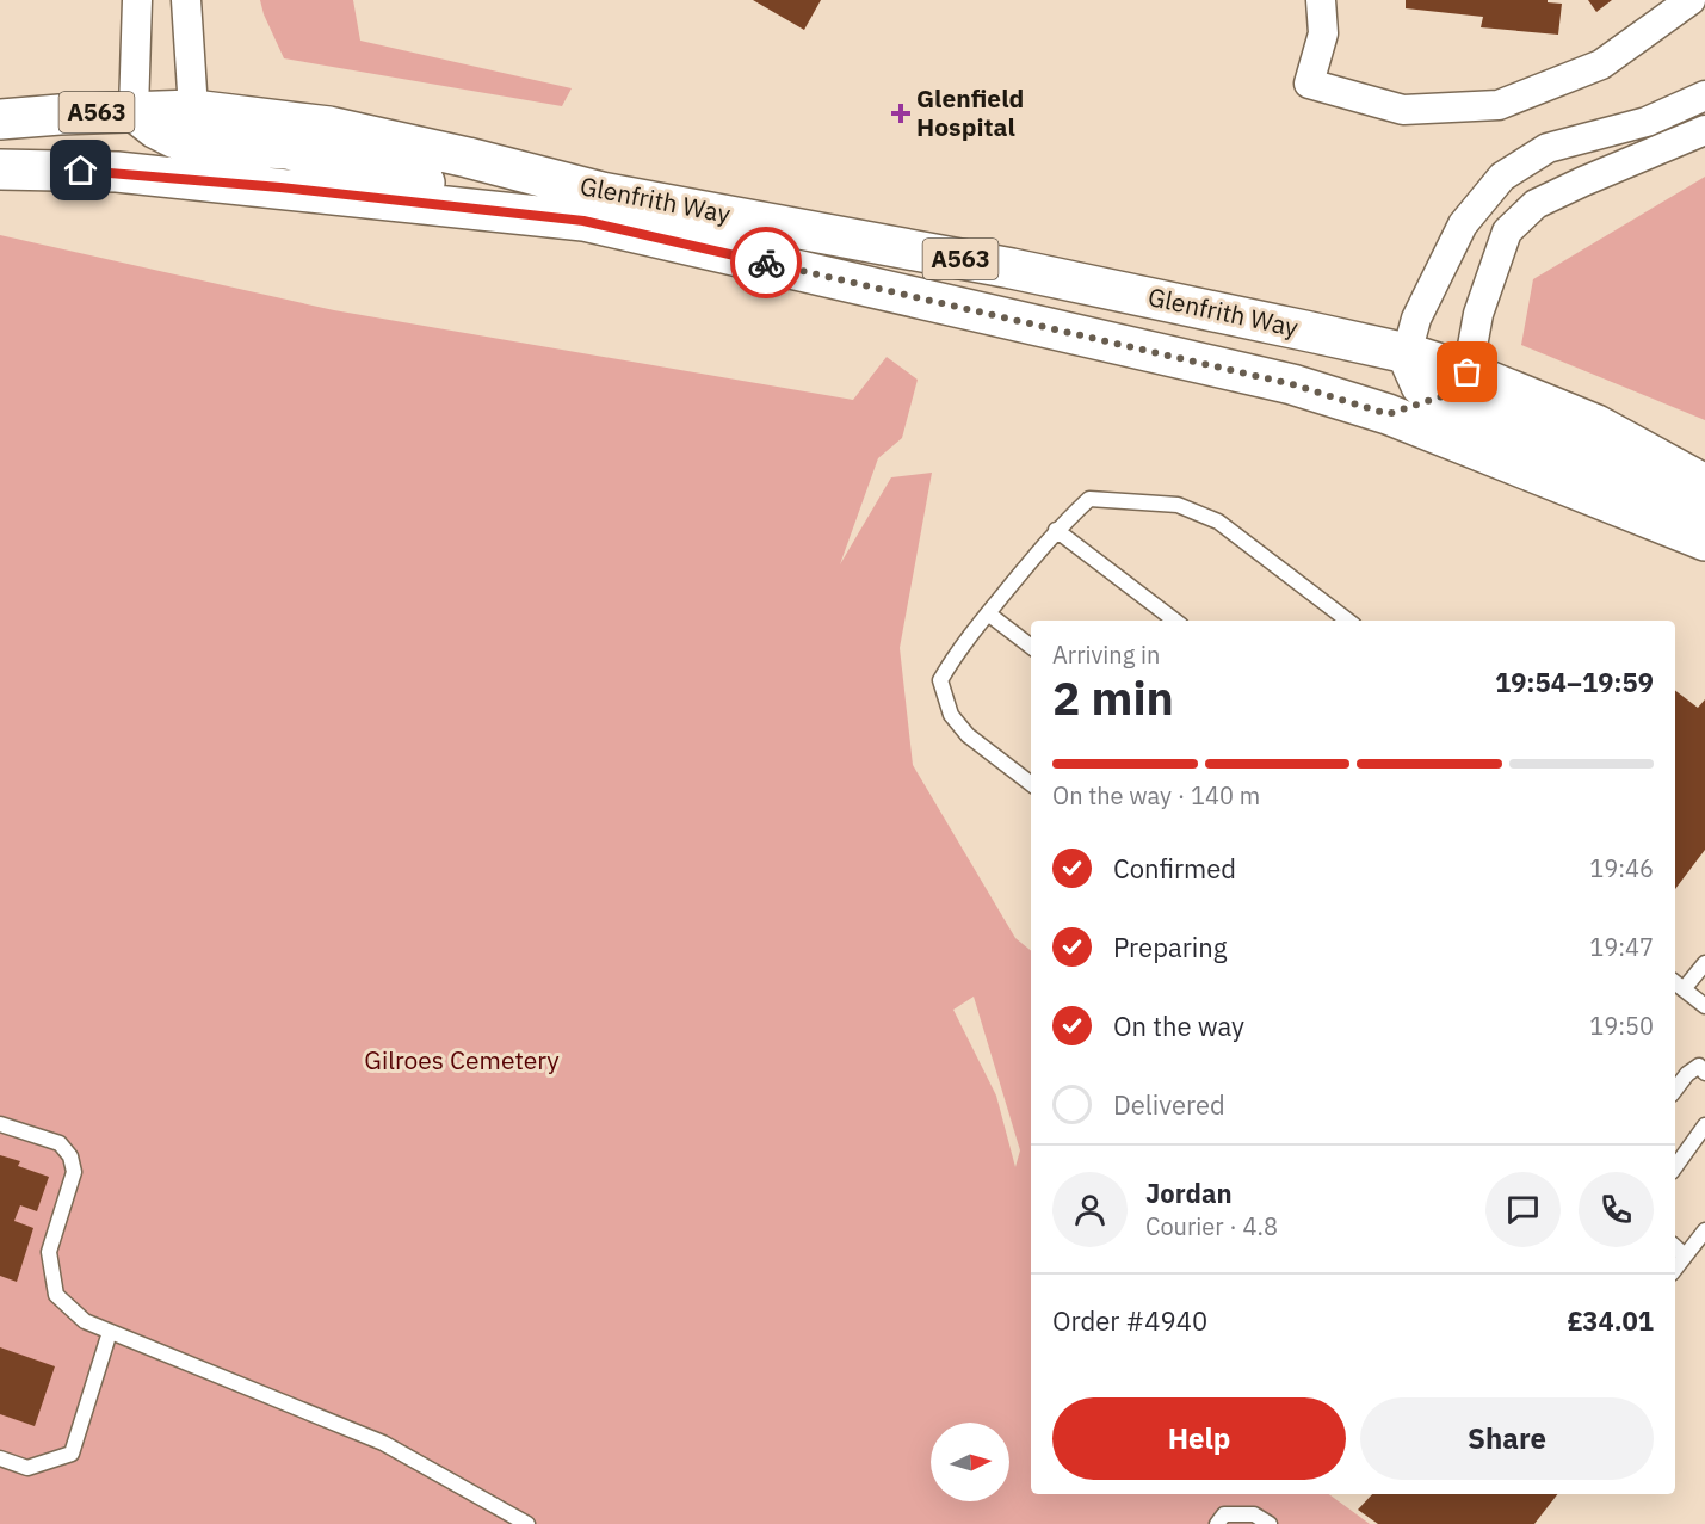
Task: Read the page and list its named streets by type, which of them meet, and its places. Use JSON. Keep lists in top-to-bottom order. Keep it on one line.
{"streets":{"highway":["A563","Glenfrith Way"]},"crossings":[["A563","Glenfrith Way"]],"parks":["Gilroes Cemetery"],"places":{"health":["Glenfield Hospital"]},"north":"right","page":{"heading":["2 min","Arriving in","19:54–19:59"],"panel":["Jordan","Courier · 4.8","Order #4940","£34.01"],"bar":"On the way · 140 m","list":[["Confirmed","19:46"],["Preparing","19:47"],["On the way","19:50"],"Delivered"],"buttons":["Help","Share"]}}
